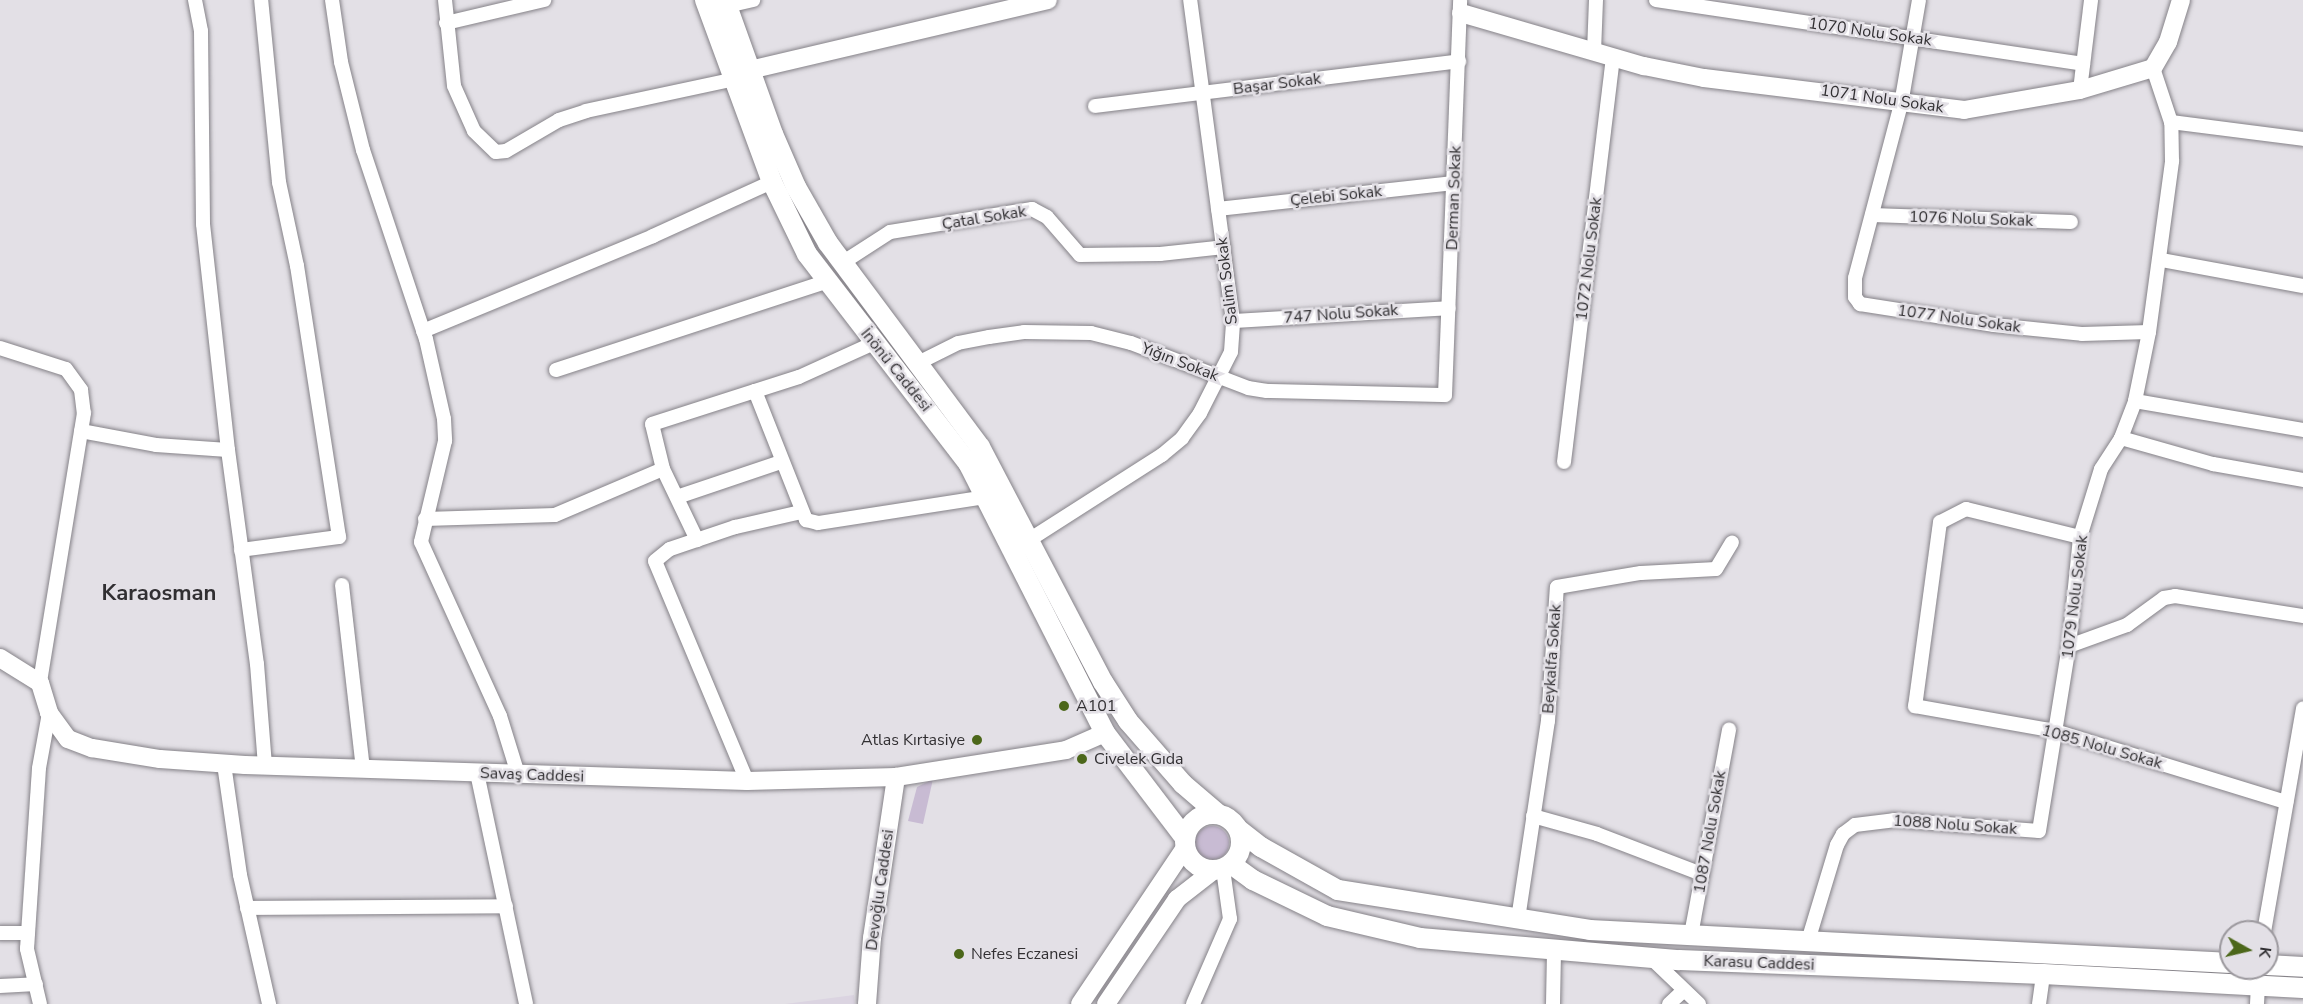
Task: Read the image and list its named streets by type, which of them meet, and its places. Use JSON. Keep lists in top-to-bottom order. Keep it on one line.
{"streets":{"main road":["İnönü Caddesi","Karasu Caddesi"],"street":["1070 Nolu Sokak","Başar Sokak","1071 Nolu Sokak","Çelebi Sokak","Derman Sokak","Çatal Sokak","1076 Nolu Sokak","1072 Nolu Sokak","Salim Sokak","747 Nolu Sokak","1077 Nolu Sokak","Yığın Sokak","1079 Nolu Sokak","Beykalfa Sokak","1085 Nolu Sokak","Savaş Caddesi","1088 Nolu Sokak","1087 Nolu Sokak","Devoğlu Caddesi"]},"crossings":[["Başar Sokak","Derman Sokak"],["Başar Sokak","Salim Sokak"],["1071 Nolu Sokak","Derman Sokak"],["1071 Nolu Sokak","1072 Nolu Sokak"],["Çelebi Sokak","Derman Sokak"],["Çelebi Sokak","Salim Sokak"],["Derman Sokak","747 Nolu Sokak"],["Derman Sokak","Yığın Sokak"],["Çatal Sokak","Salim Sokak"],["Çatal Sokak","İnönü Caddesi"],["1076 Nolu Sokak","1077 Nolu Sokak"],["Salim Sokak","747 Nolu Sokak"],["Salim Sokak","Yığın Sokak"],["Salim Sokak","İnönü Caddesi"],["1077 Nolu Sokak","1079 Nolu Sokak"],["Yığın Sokak","İnönü Caddesi"],["İnönü Caddesi","Savaş Caddesi"],["İnönü Caddesi","Karasu Caddesi"],["1079 Nolu Sokak","1085 Nolu Sokak"],["1079 Nolu Sokak","1088 Nolu Sokak"],["Beykalfa Sokak","Karasu Caddesi"],["Savaş Caddesi","Devoğlu Caddesi"],["1088 Nolu Sokak","Karasu Caddesi"],["1087 Nolu Sokak","Karasu Caddesi"]],"districts":["Karaosman"],"places":["A101","Atlas Kırtasiye","Civelek Gıda","Nefes Eczanesi"],"north":"right"}
